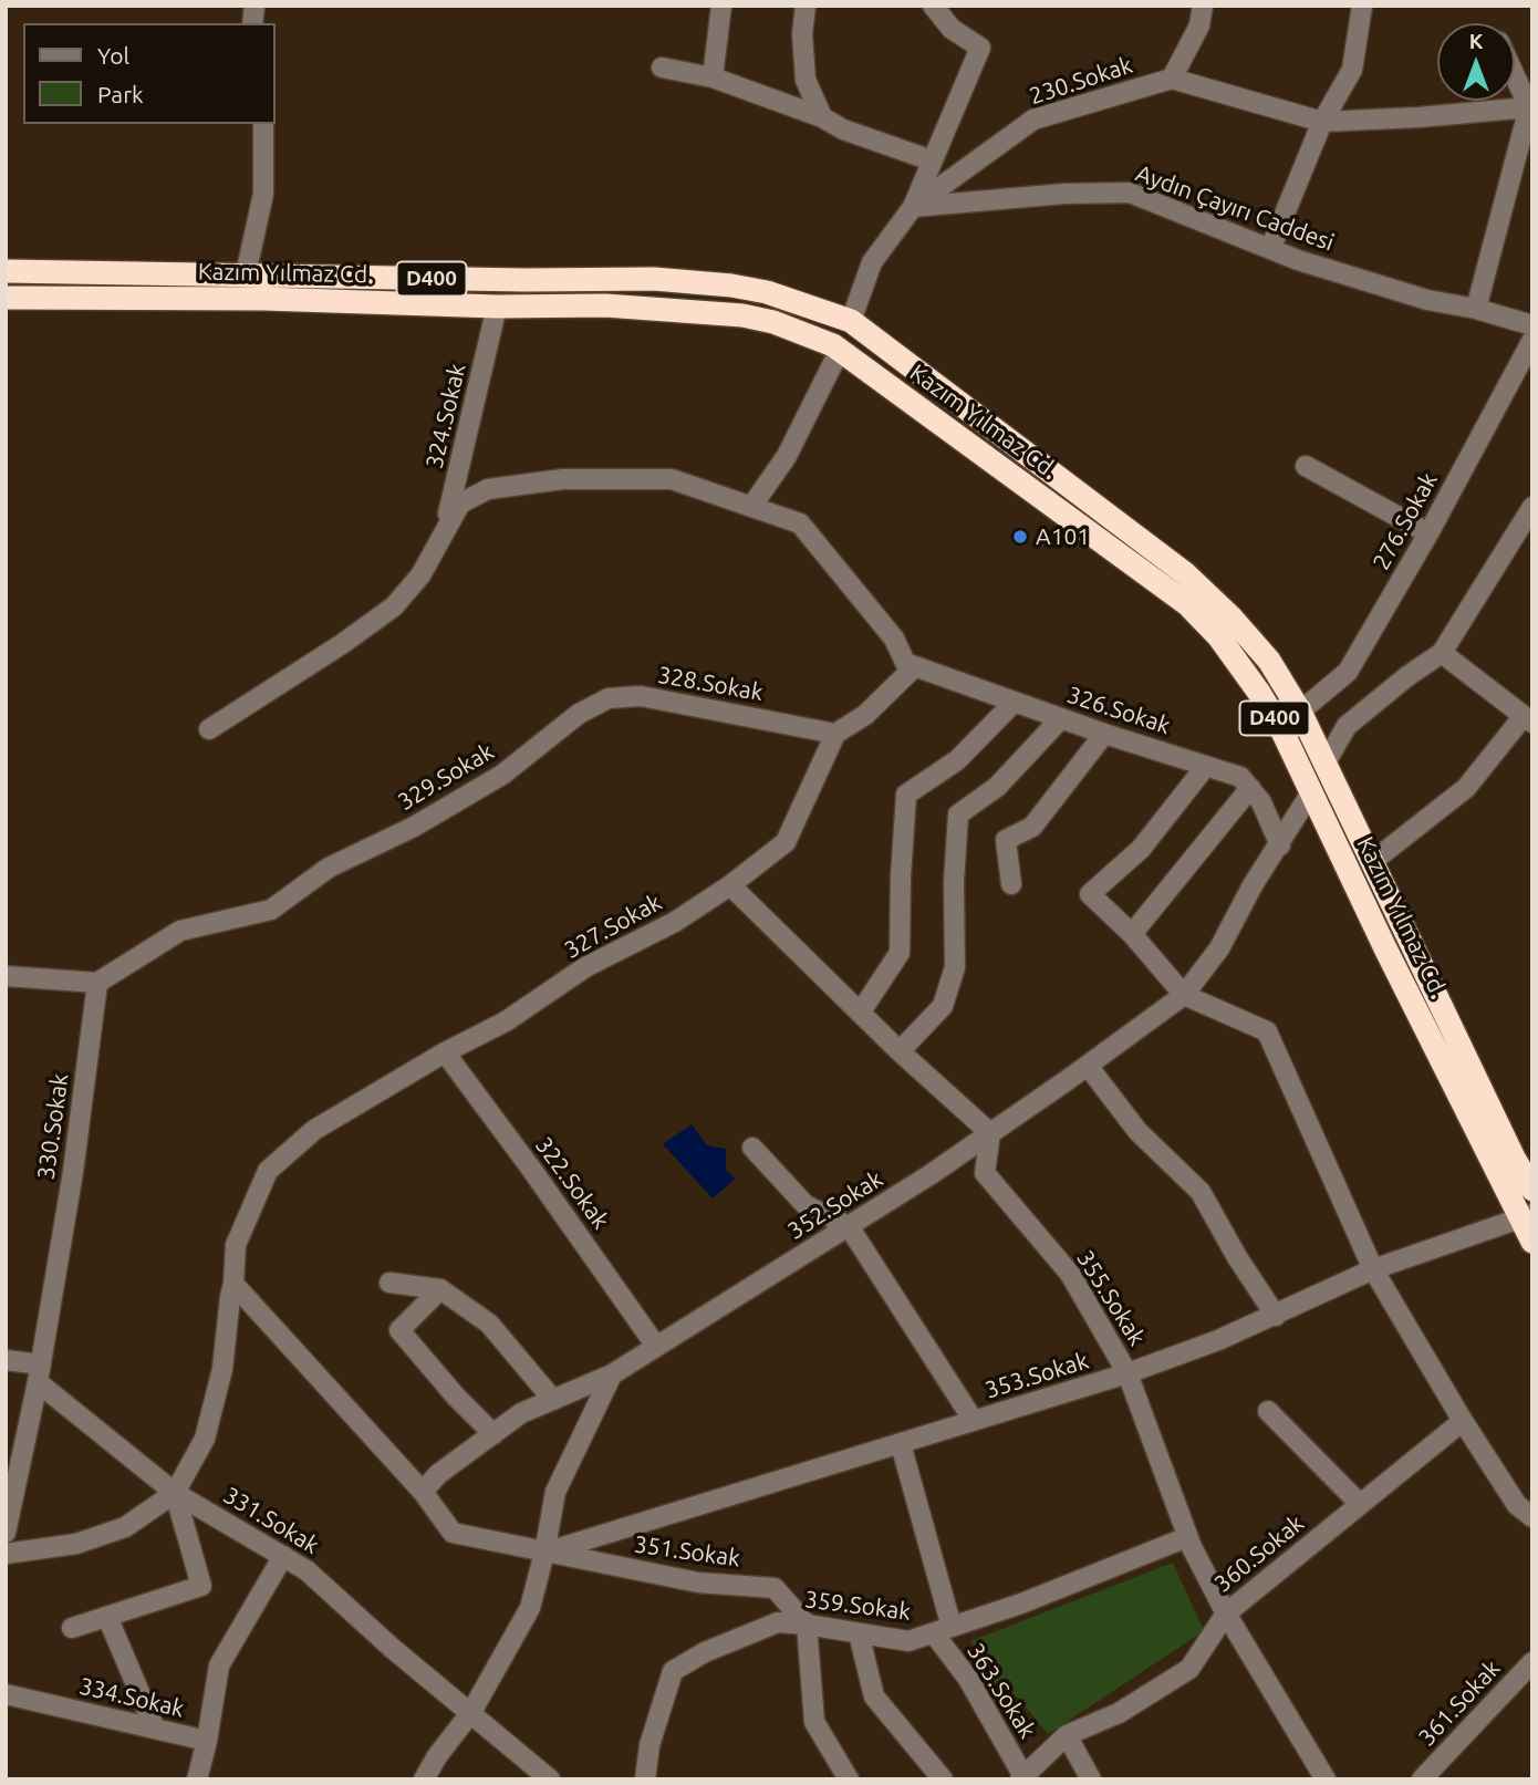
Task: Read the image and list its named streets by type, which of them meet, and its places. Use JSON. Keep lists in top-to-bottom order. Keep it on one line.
{"streets":{"highway":["Kazım Yılmaz Cd.","D400"],"street":["230.Sokak","Aydın Çayırı Caddesi","324.Sokak","276.Sokak","328.Sokak","326.Sokak","329.Sokak","327.Sokak","330.Sokak","322.Sokak","352.Sokak","355.Sokak","353.Sokak","331.Sokak","351.Sokak","360.Sokak","359.Sokak","363.Sokak","334.Sokak","361.Sokak"]},"crossings":[["230.Sokak","Aydın Çayırı Caddesi"],["230.Sokak","Kazım Yılmaz Cd."],["Kazım Yılmaz Cd.","324.Sokak"],["Kazım Yılmaz Cd.","276.Sokak"],["Kazım Yılmaz Cd.","352.Sokak"],["Kazım Yılmaz Cd.","353.Sokak"],["328.Sokak","329.Sokak"],["328.Sokak","327.Sokak"],["329.Sokak","330.Sokak"],["327.Sokak","322.Sokak"],["327.Sokak","331.Sokak"],["327.Sokak","351.Sokak"],["330.Sokak","331.Sokak"],["322.Sokak","352.Sokak"],["352.Sokak","355.Sokak"],["352.Sokak","353.Sokak"],["352.Sokak","331.Sokak"],["352.Sokak","351.Sokak"],["355.Sokak","353.Sokak"],["355.Sokak","360.Sokak"],["355.Sokak","359.Sokak"],["353.Sokak","351.Sokak"],["351.Sokak","359.Sokak"],["360.Sokak","363.Sokak"],["359.Sokak","363.Sokak"]],"places":["A101"],"legend":["Yol","Park"],"north":"top"}
